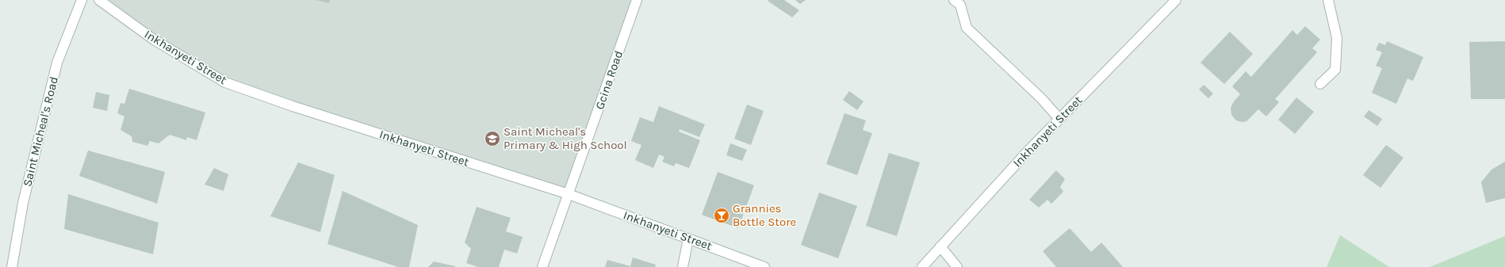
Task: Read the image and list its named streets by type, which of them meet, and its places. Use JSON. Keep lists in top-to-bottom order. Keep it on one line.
{"streets":{"street":["Inkhanyeti Street","Gcina Road","Saint Micheal's Road"]},"crossings":[["Inkhanyeti Street","Gcina Road"]],"places":{"school or university":["Saint Micheal's Primary & High School"],"bar":["Grannies Bottle Store"]}}
